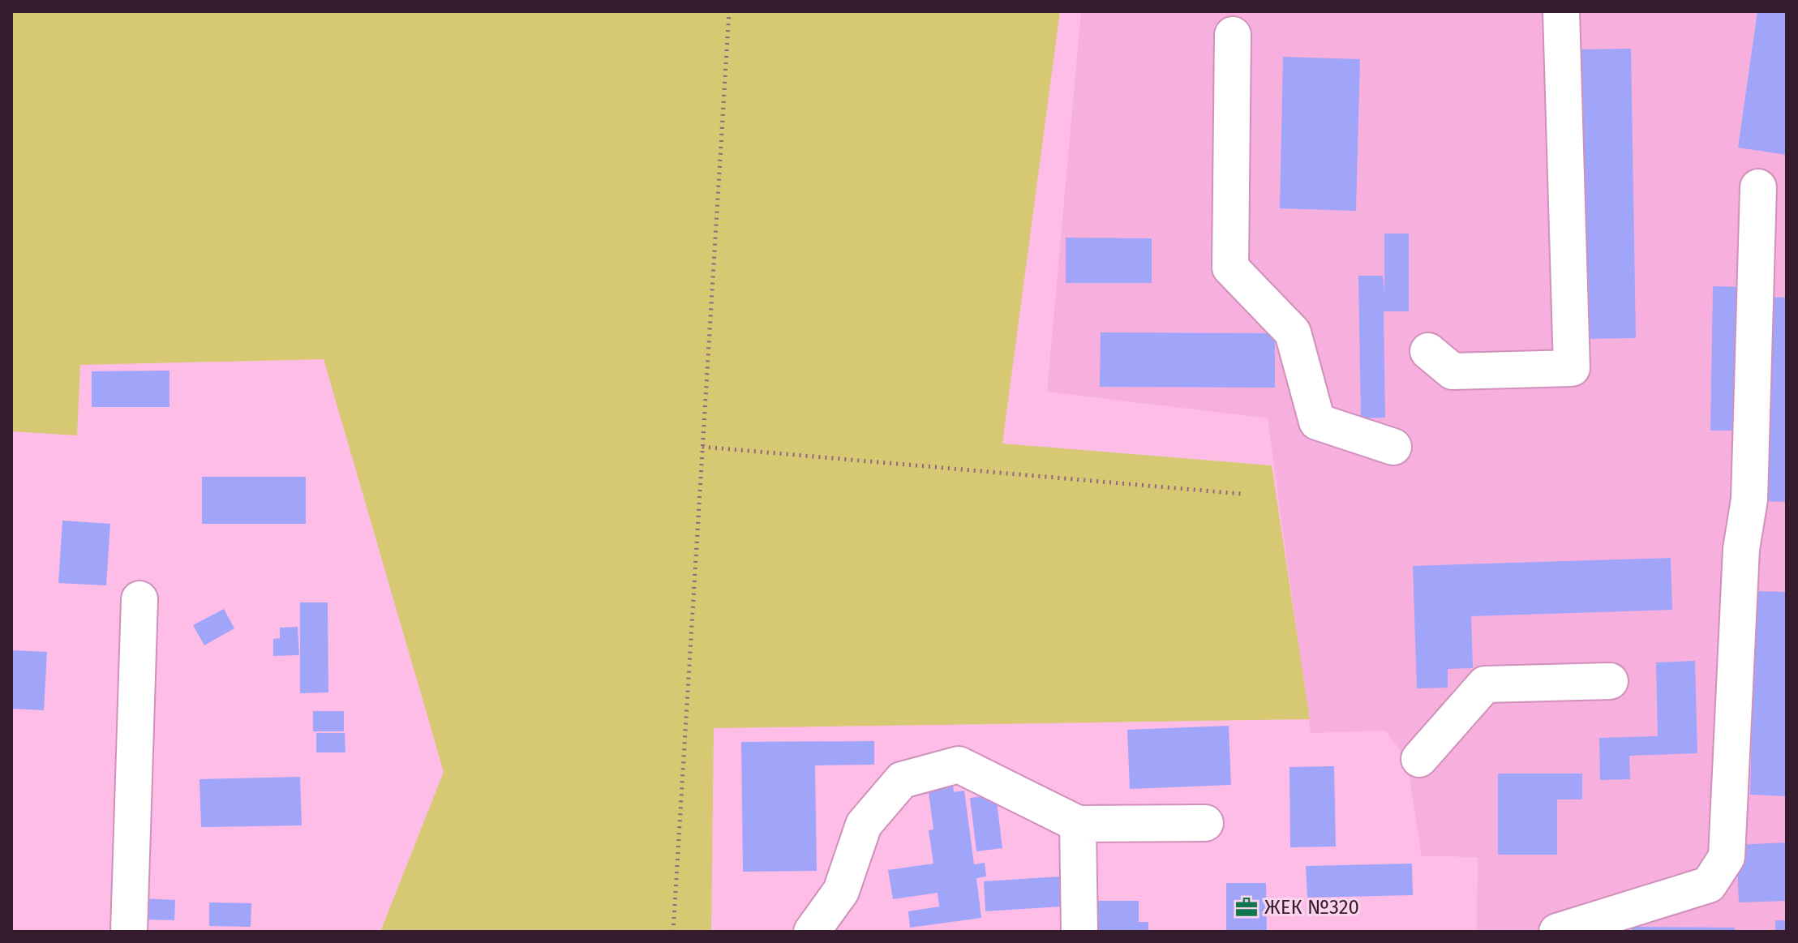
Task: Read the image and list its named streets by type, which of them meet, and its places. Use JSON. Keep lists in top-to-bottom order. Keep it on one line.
{"places":{"office":["ЖЕК №320"]}}
